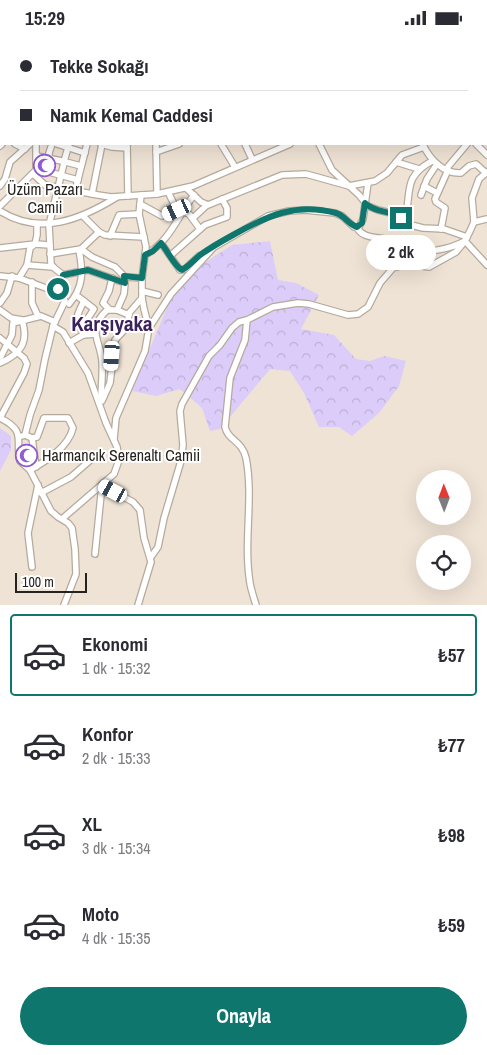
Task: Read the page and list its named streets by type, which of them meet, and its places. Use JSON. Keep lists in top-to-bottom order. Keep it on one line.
{"districts":["Karşıyaka"],"places":{"mosque":["Üzüm Pazarı Camii","Harmancık Serenaltı Camii"]},"scale_bar":"100 m","north":"top","page":{"status":"15:29","banner":["Tekke Sokağı","Namık Kemal Caddesi"],"bubble":"2 dk","scale":"100 m","list":[{"name":"Ekonomi","note":"1 dk · 15:32","value":"₺57"},{"name":"Konfor","note":"2 dk · 15:33","value":"₺77"},{"name":"XL","note":"3 dk · 15:34","value":"₺98"},{"name":"Moto","note":"4 dk · 15:35","value":"₺59"}],"buttons":"Onayla"}}
